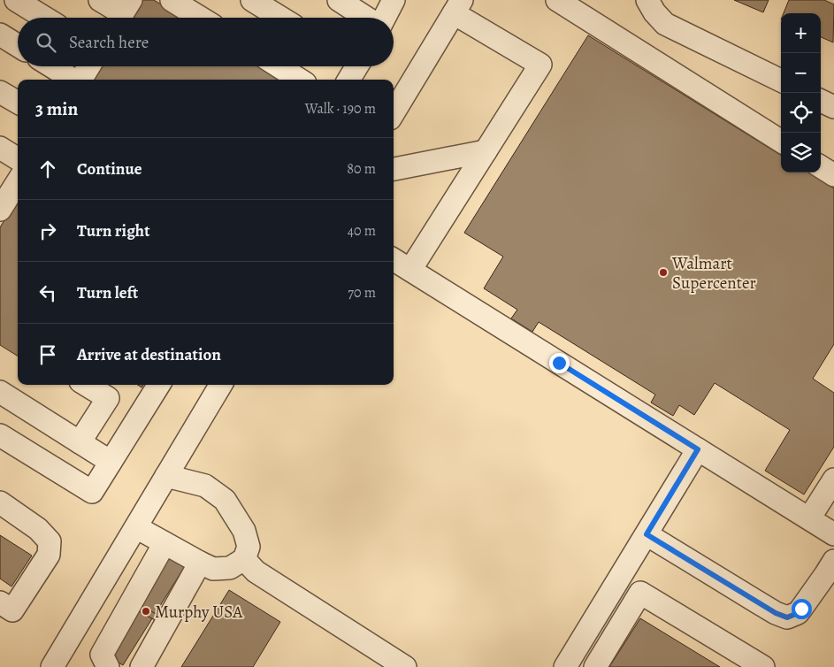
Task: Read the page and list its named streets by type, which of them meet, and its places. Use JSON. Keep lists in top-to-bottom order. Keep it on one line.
{"places":["Walmart Supercenter","Murphy USA"],"page":{"map_buttons":["+","−"],"search":"Search here","heading":["3 min","Walk · 190 m"],"list":[["Continue","80 m"],["Turn right","40 m"],["Turn left","70 m"],"Arrive at destination"]}}
